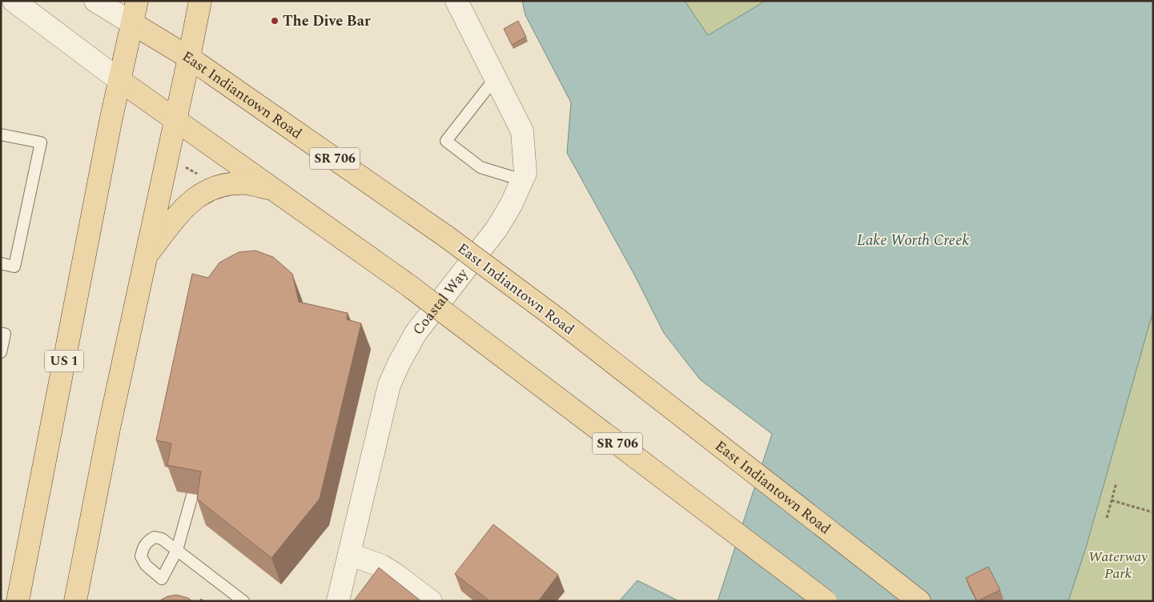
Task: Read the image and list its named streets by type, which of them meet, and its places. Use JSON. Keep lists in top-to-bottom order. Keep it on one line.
{"streets":{"main road":["East Indiantown Road","SR 706","US 1"],"street":["Coastal Way"]},"crossings":[["East Indiantown Road","US 1"],["SR 706","US 1"]],"water":["Lake Worth Creek"],"parks":["Waterway Park"],"places":["The Dive Bar"]}
